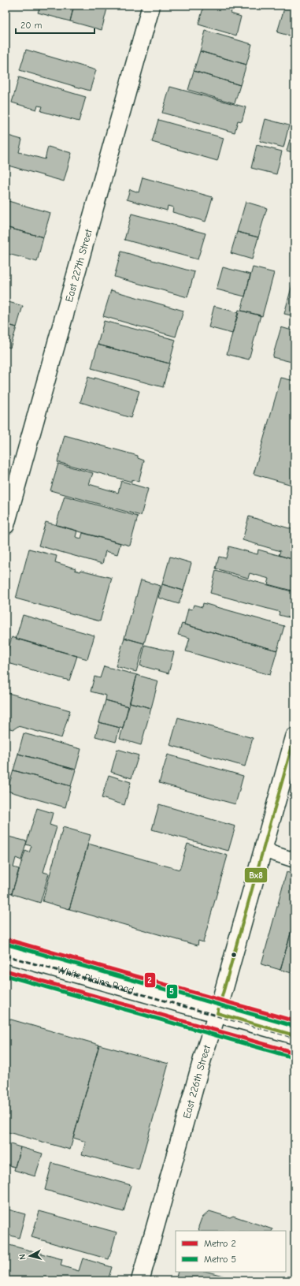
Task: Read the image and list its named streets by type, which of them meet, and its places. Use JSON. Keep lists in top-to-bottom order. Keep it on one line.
{"streets":{"street":["East 227th Street","White Plains Road","East 226th Street"]},"crossings":[["White Plains Road","East 226th Street"]],"lines":["transit line Bx8","metro line 2","metro line 5"],"legend":["Metro 2","Metro 5"],"scale_bar":"20 m","north":"left"}
